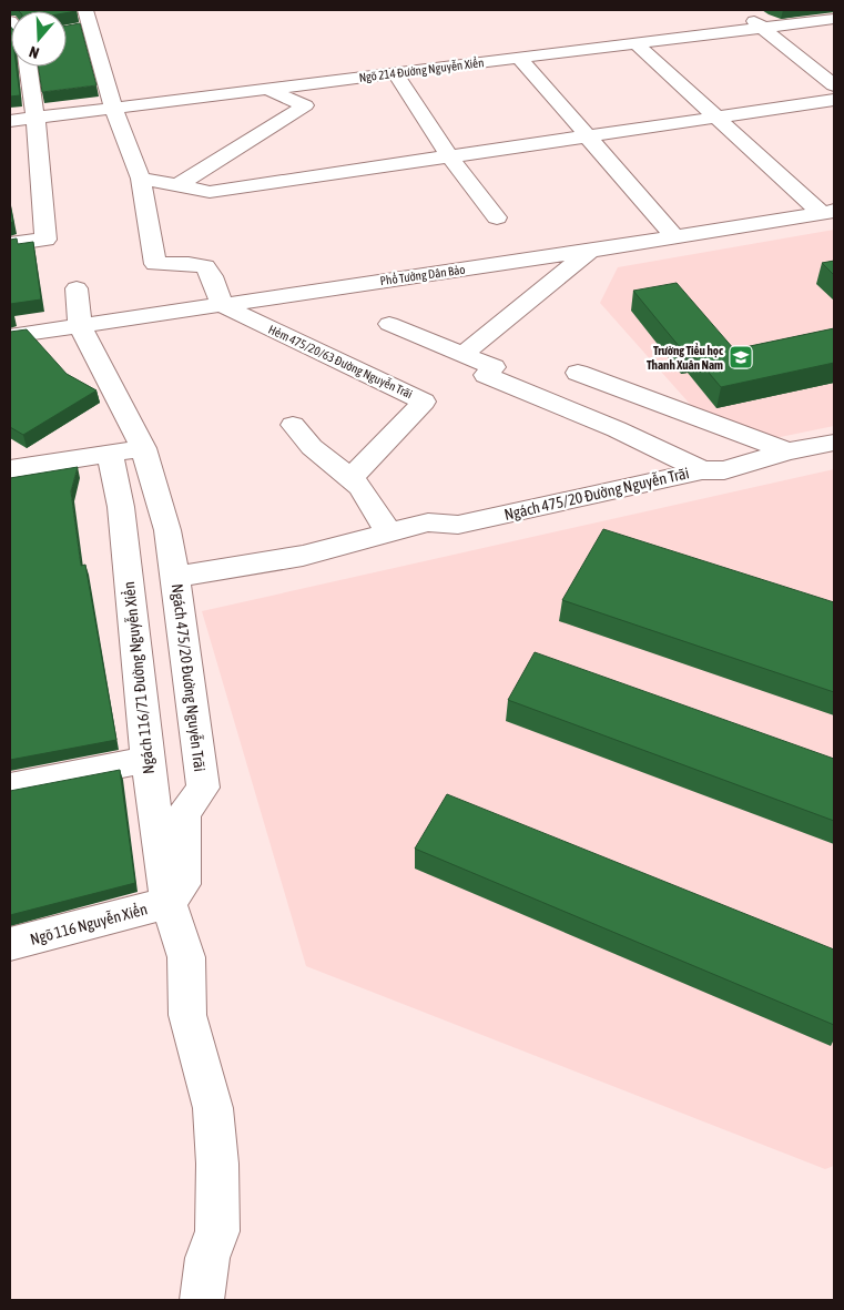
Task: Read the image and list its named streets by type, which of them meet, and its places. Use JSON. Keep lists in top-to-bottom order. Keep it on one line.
{"streets":{"street":["Ngõ 214 Đường Nguyễn Xiển","Phố Tưởng Dân Bảo","Hẻm 475/20/63 Đường Nguyễn Trãi","Ngách 475/20 Đường Nguyễn Trãi","Ngách 116/71 Đường Nguyễn Xiển","Ngõ 116 Nguyễn Xiển"]},"crossings":[["Phố Tưởng Dân Bảo","Hẻm 475/20/63 Đường Nguyễn Trãi"],["Ngách 475/20 Đường Nguyễn Trãi","Ngách 116/71 Đường Nguyễn Xiển"],["Ngách 475/20 Đường Nguyễn Trãi","Ngõ 116 Nguyễn Xiển"],["Ngách 116/71 Đường Nguyễn Xiển","Ngõ 116 Nguyễn Xiển"]],"places":{"school or university":["Trường Tiểu học Thanh Xuân Nam"]},"north":"bottom"}
